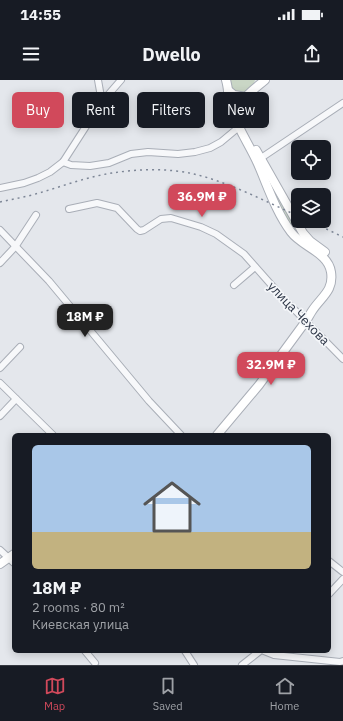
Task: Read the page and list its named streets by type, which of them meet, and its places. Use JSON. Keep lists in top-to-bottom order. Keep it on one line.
{"streets":{"street":["улица Чехова"]},"page":{"status":"14:55","header":"Dwello","chip":["Buy","Rent","Filters","New"],"price":["36.9M ₽","18M ₽","32.9M ₽"],"list":[{"name":"18M ₽","note":"2 rooms · 80 m² · Киевская улица"}],"tabs":["Map","Saved","Home"]}}
